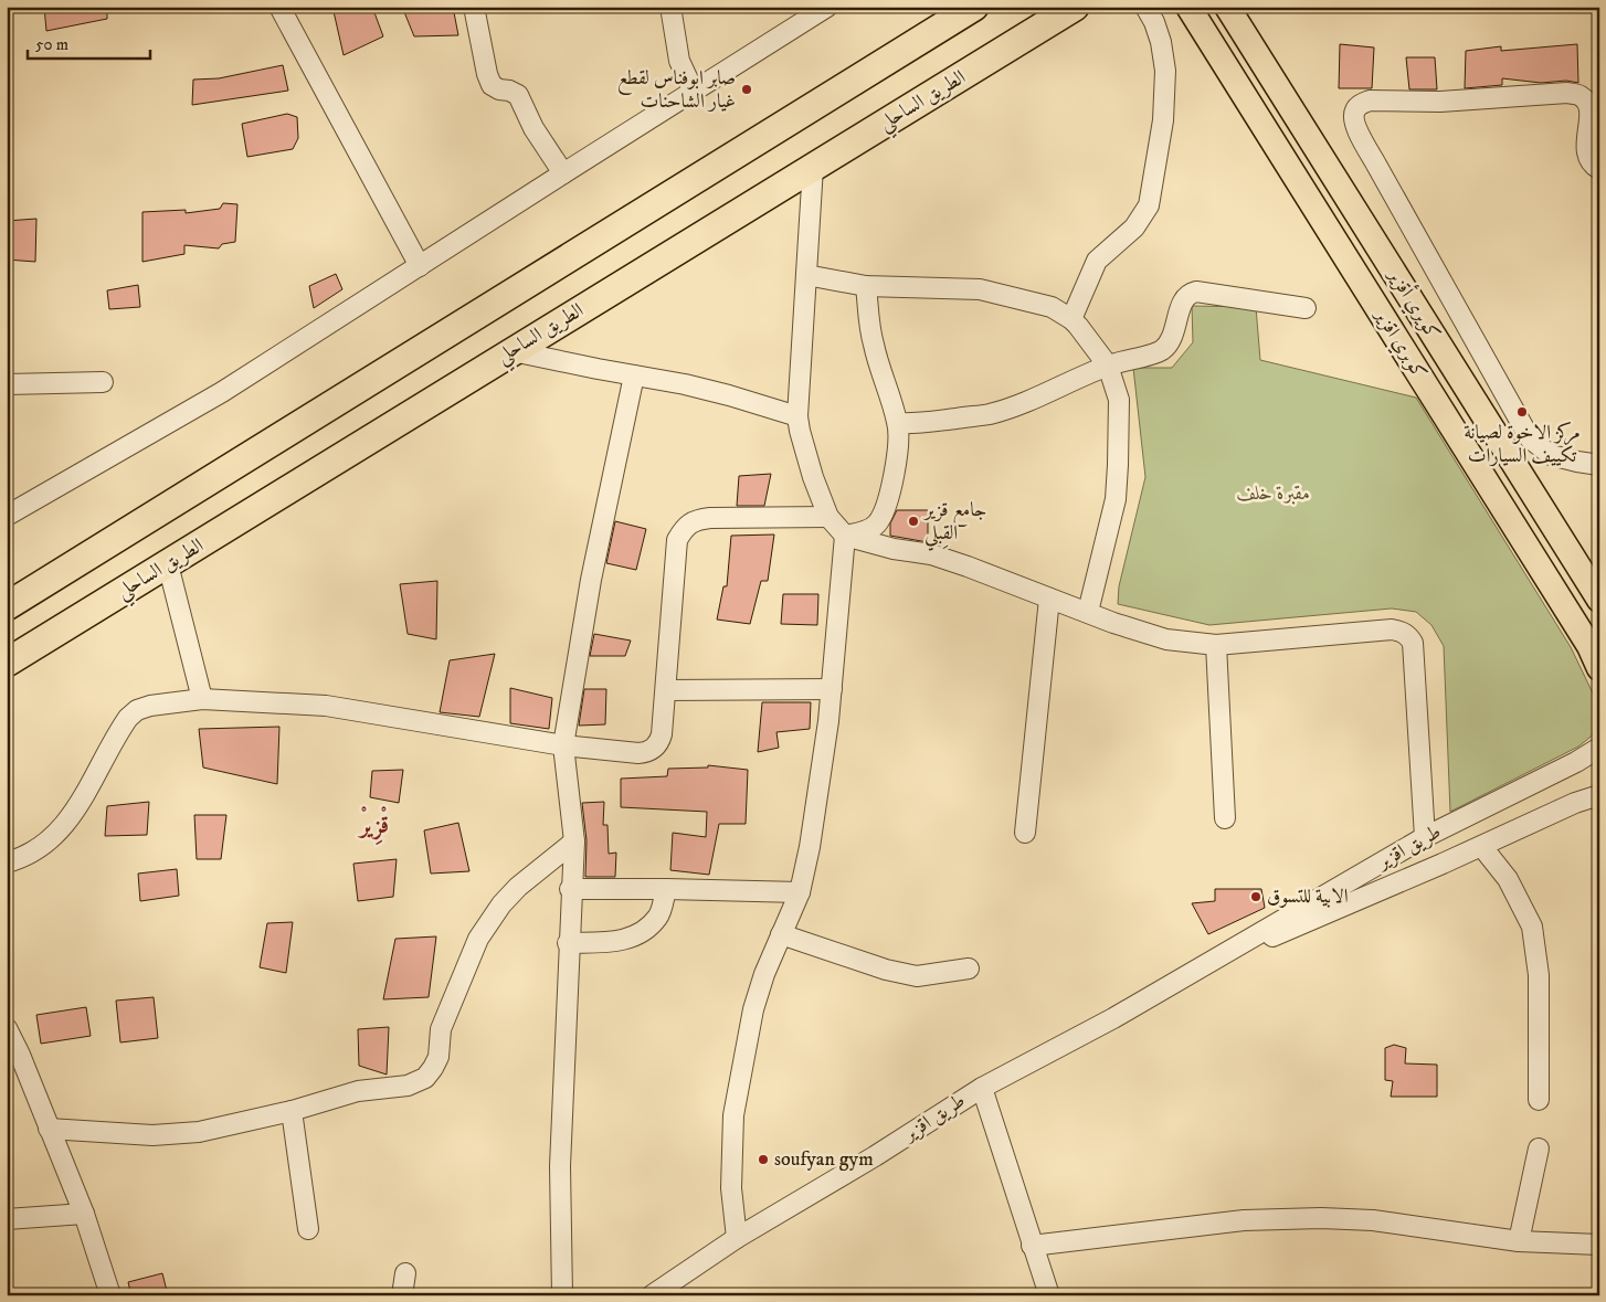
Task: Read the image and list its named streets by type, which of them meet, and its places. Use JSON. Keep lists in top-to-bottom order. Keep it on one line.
{"streets":{"highway":["الطريق الساحلي"],"main road":["كويري أقزير","كوبري اقزير"],"street":["طريق اقزير"]},"districts":["قْزِيرْ"],"parks":["مقبرة خلف"],"places":["صابر ابوفناس لقطع غيار الشاحنات","مركز الاخوة لصيانة تكييف السيارات","جامع قزير القِبلي","الابية للتسوق","soufyan gym"],"scale_bar":"50 m"}
